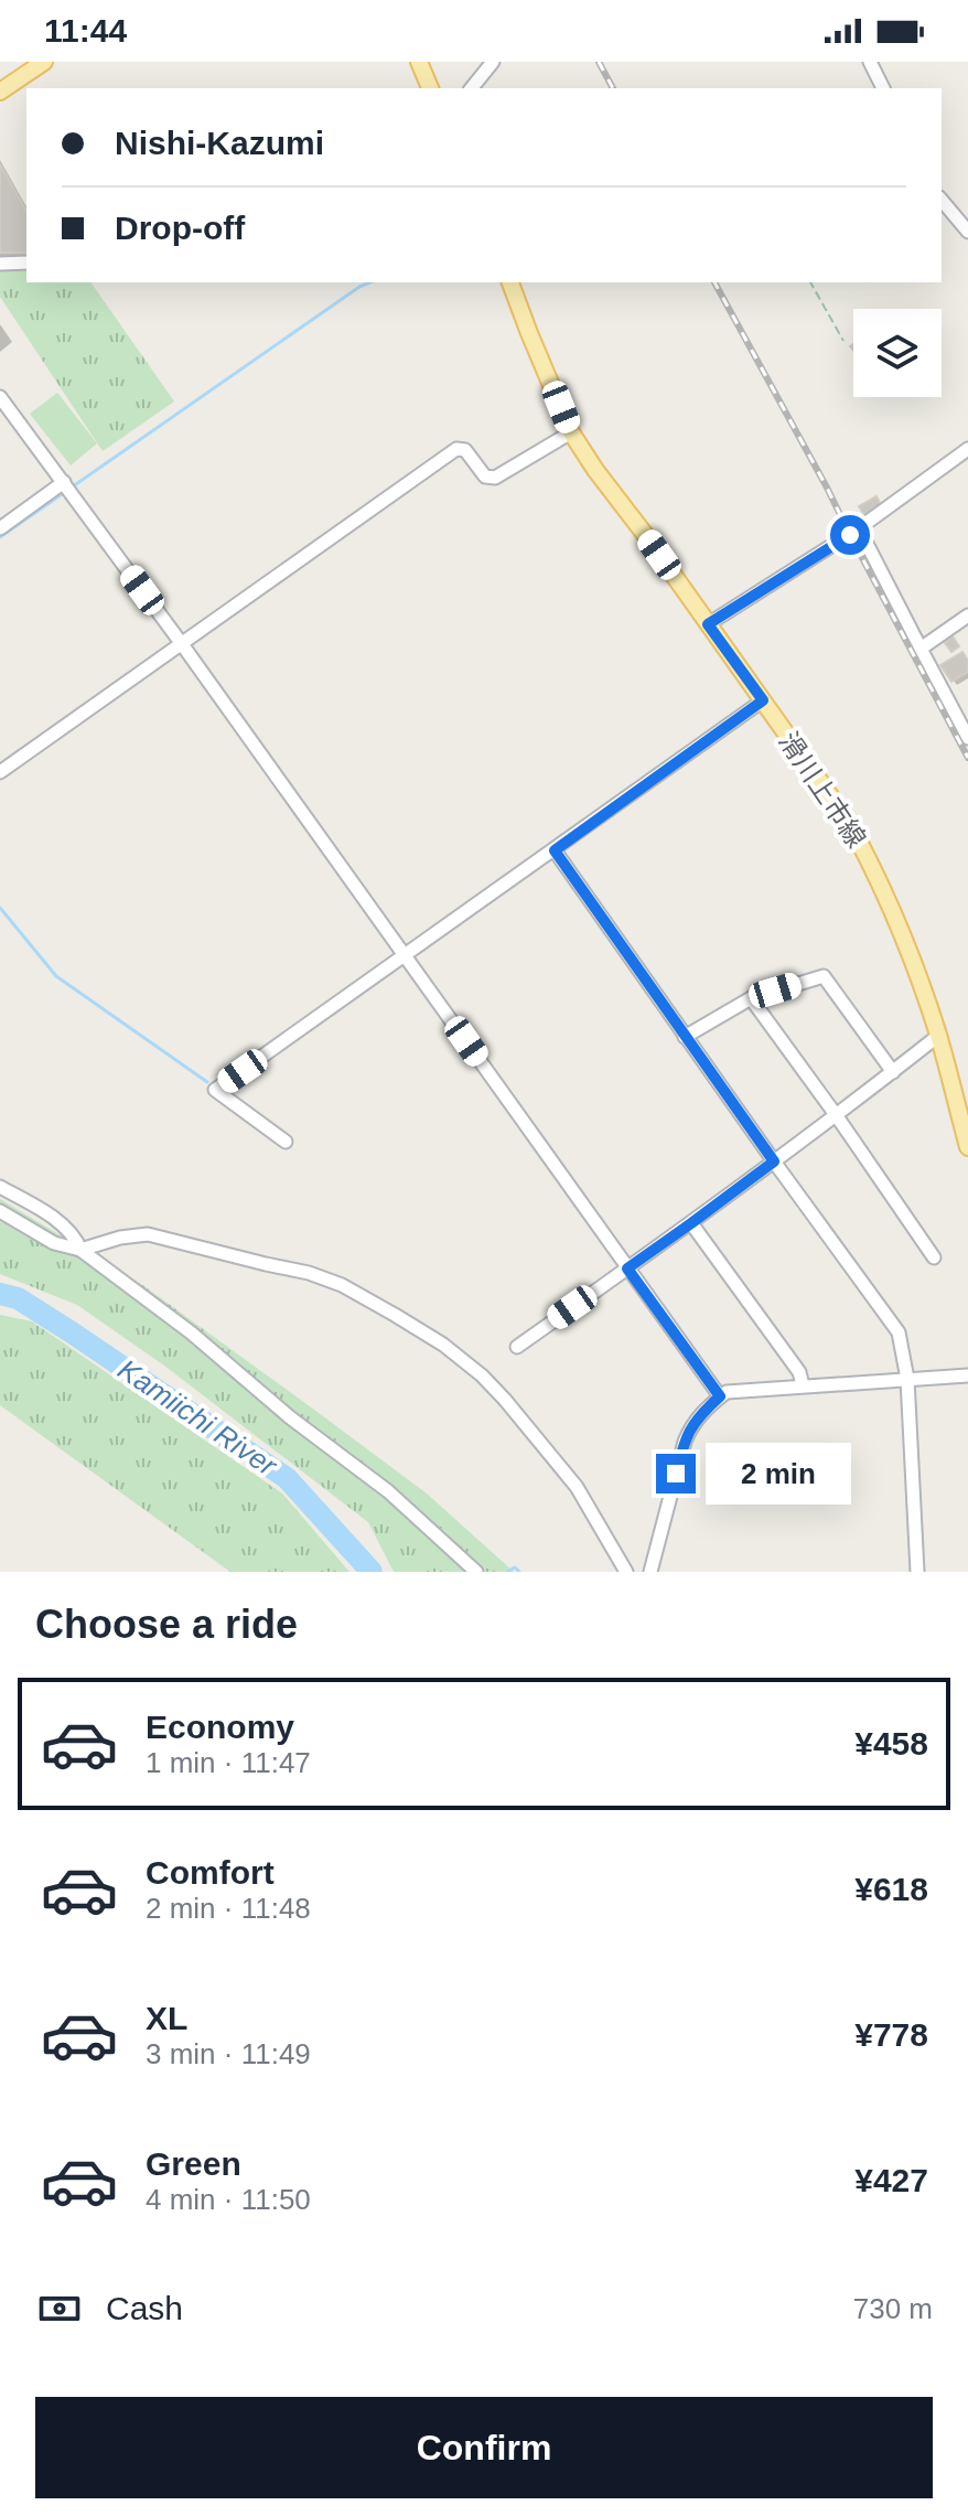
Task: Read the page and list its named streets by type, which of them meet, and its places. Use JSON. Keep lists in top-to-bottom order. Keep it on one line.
{"streets":{"main road":["滑川上市線"]},"water":["Kamiichi River"],"page":{"status":"11:44","banner":["Nishi-Kazumi","Drop-off"],"bubble":"2 min","heading":"Choose a ride","list":[{"name":"Economy","note":"1 min · 11:47","value":"¥458"},{"name":"Comfort","note":"2 min · 11:48","value":"¥618"},{"name":"XL","note":"3 min · 11:49","value":"¥778"},{"name":"Green","note":"4 min · 11:50","value":"¥427"}],"pay":["Cash","730 m"],"buttons":"Confirm"}}
